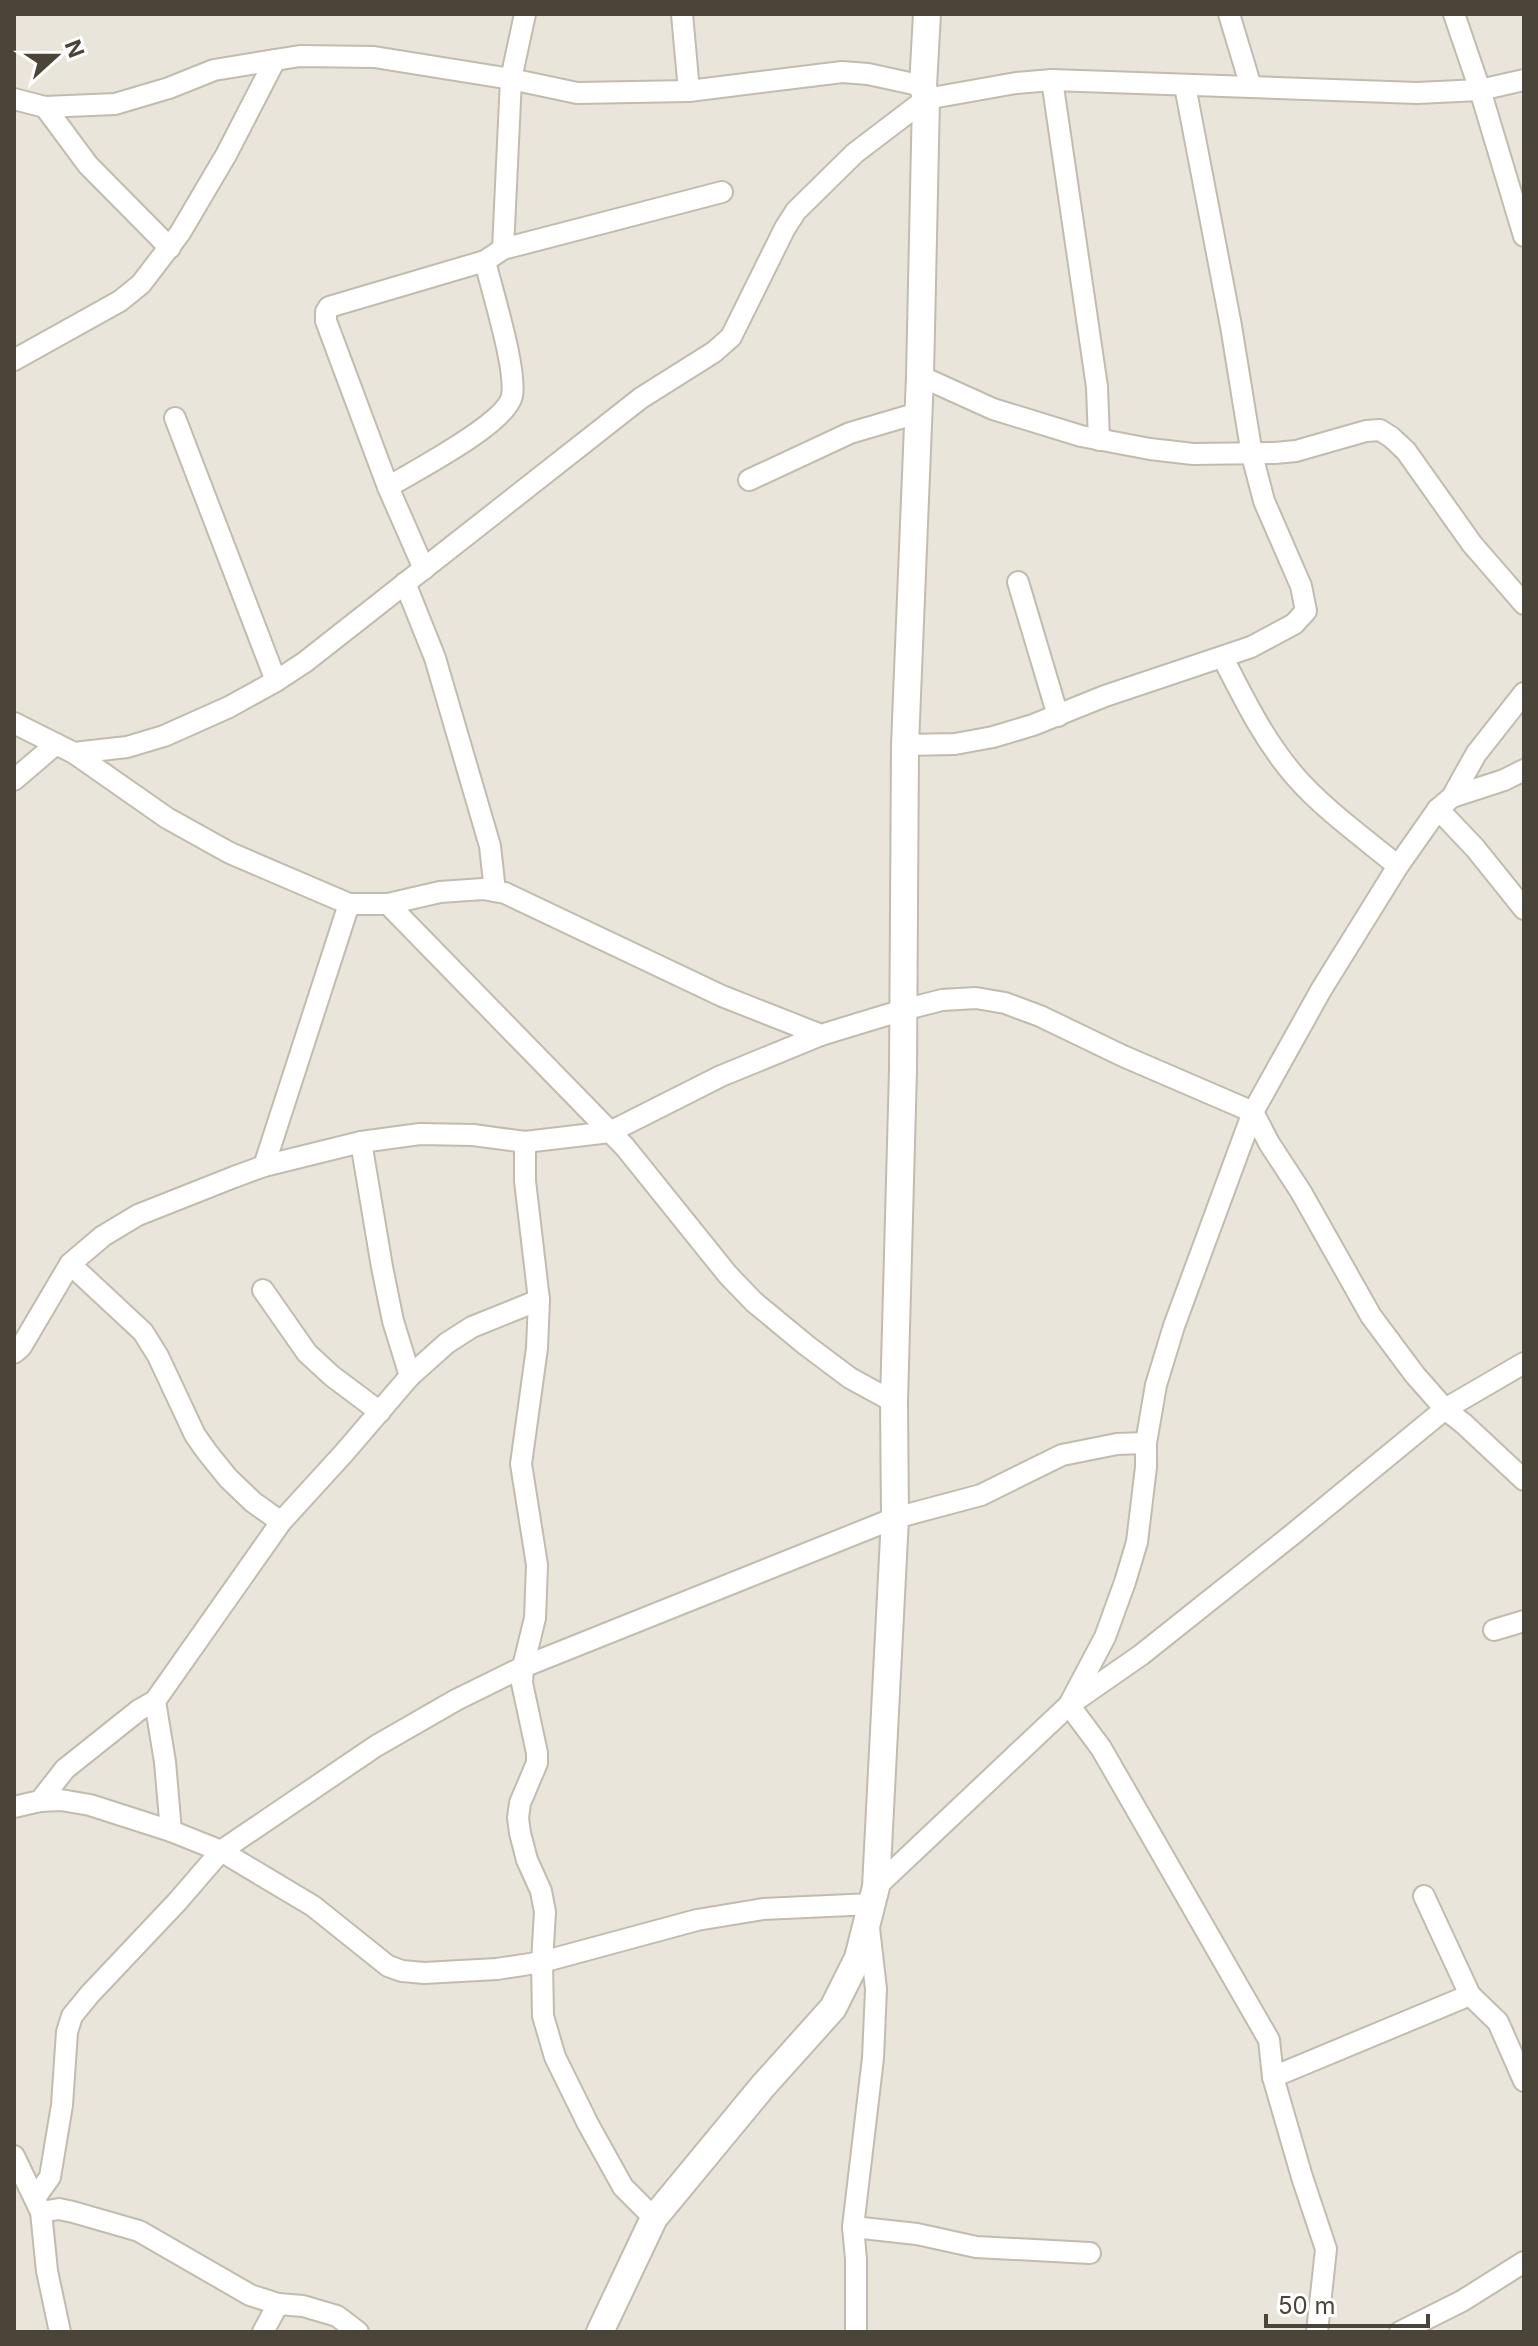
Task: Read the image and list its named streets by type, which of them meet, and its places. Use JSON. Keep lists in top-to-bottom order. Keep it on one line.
{"scale_bar":"50 m","north":"right"}
